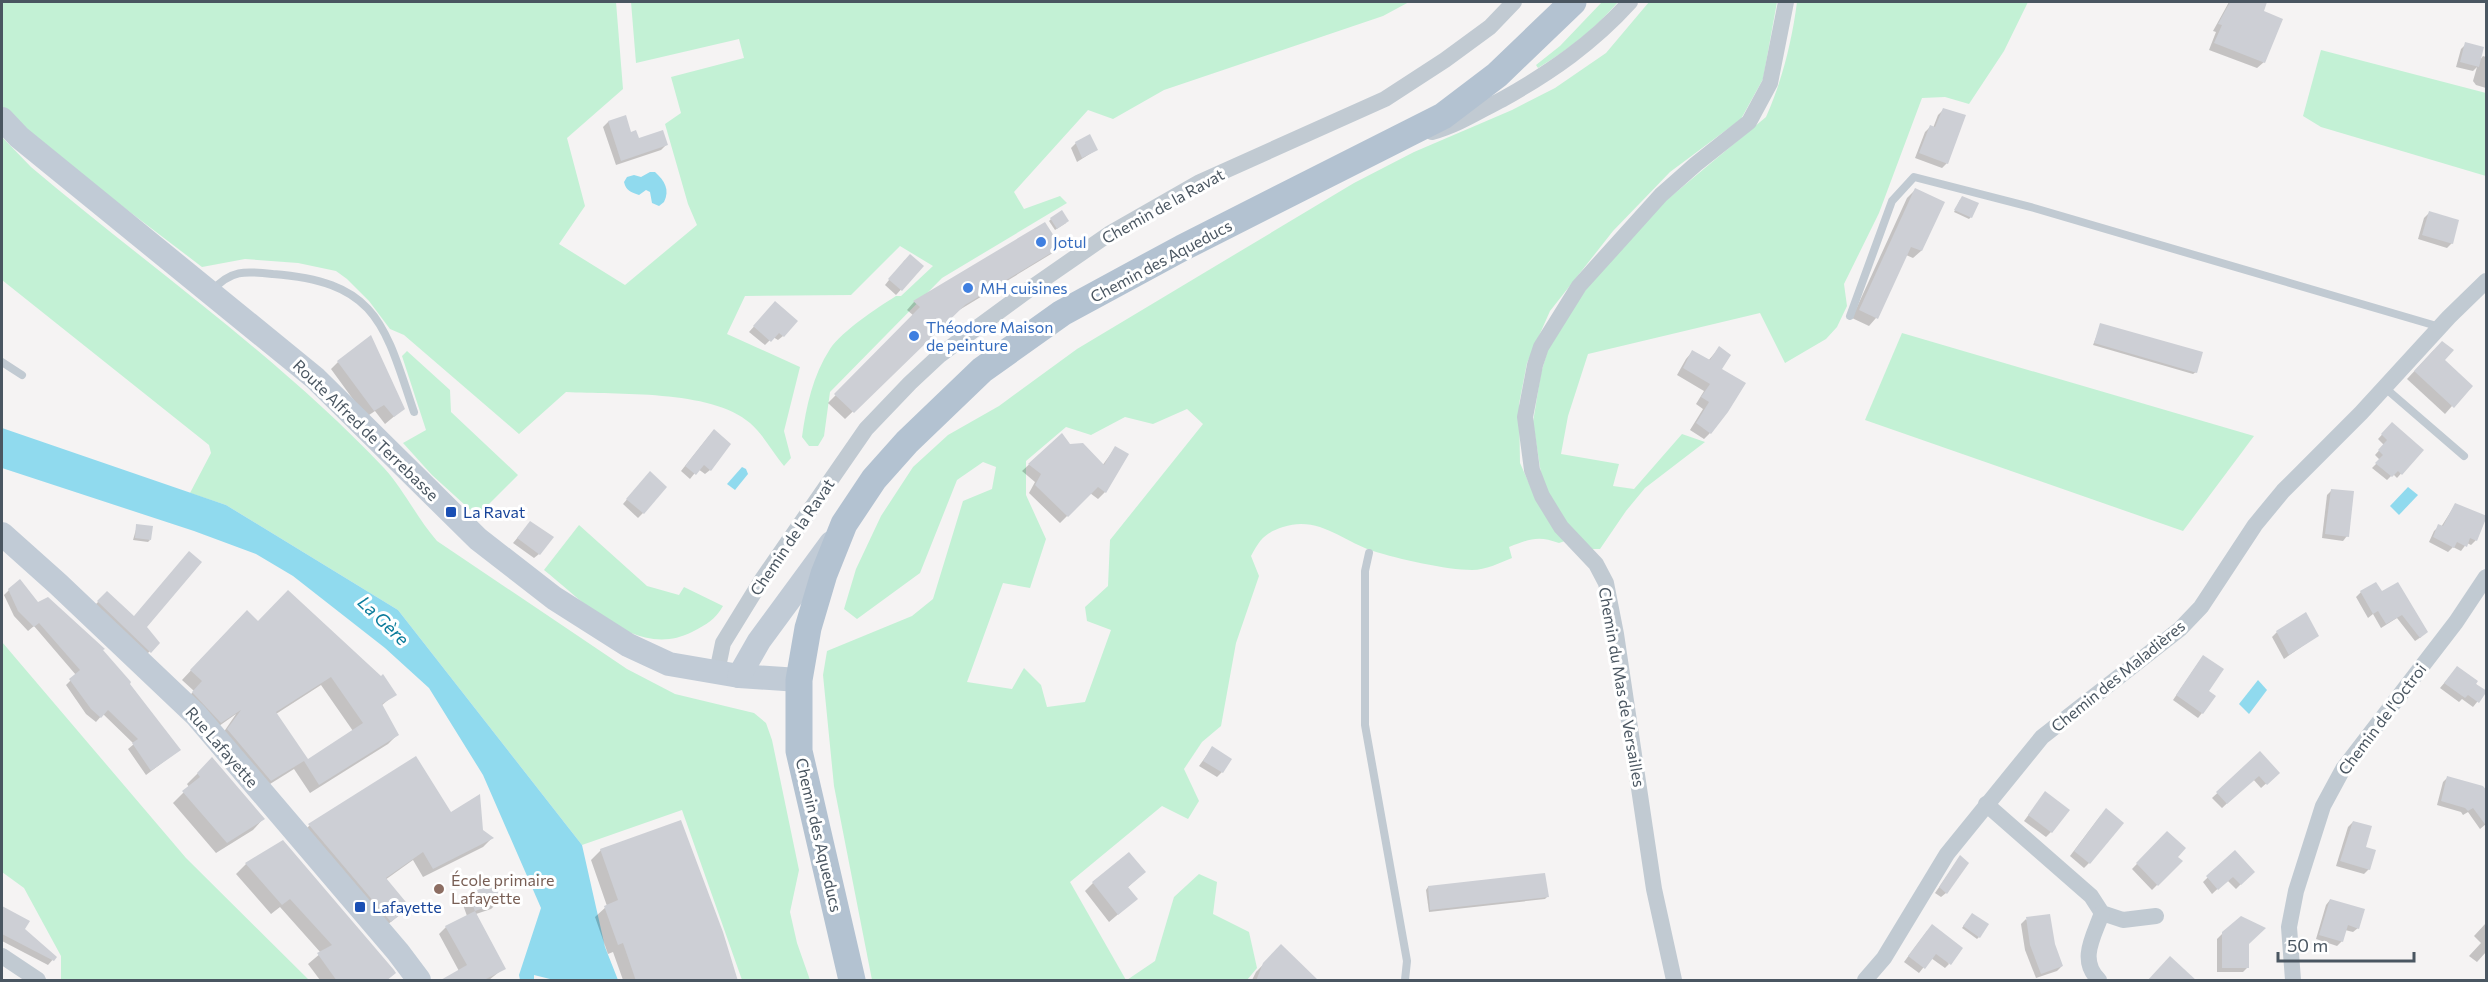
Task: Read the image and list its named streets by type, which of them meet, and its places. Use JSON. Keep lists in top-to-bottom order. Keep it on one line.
{"streets":{"main road":["Chemin des Aqueducs"],"street":["Chemin de la Ravat","Route Alfred de Terrebasse","Chemin des Maladières","Chemin du Mas de Versailles","Chemin de l'Octroi","Rue Lafayette"]},"crossings":[["Chemin de la Ravat","Route Alfred de Terrebasse"],["Chemin des Aqueducs","Route Alfred de Terrebasse"]],"water":["La Gère"],"places":{"other":["Jotul","MH cuisines","Théodore Maison de peinture","École primaire Lafayette"],"transit":["La Ravat","Lafayette"]},"scale_bar":"50 m"}
